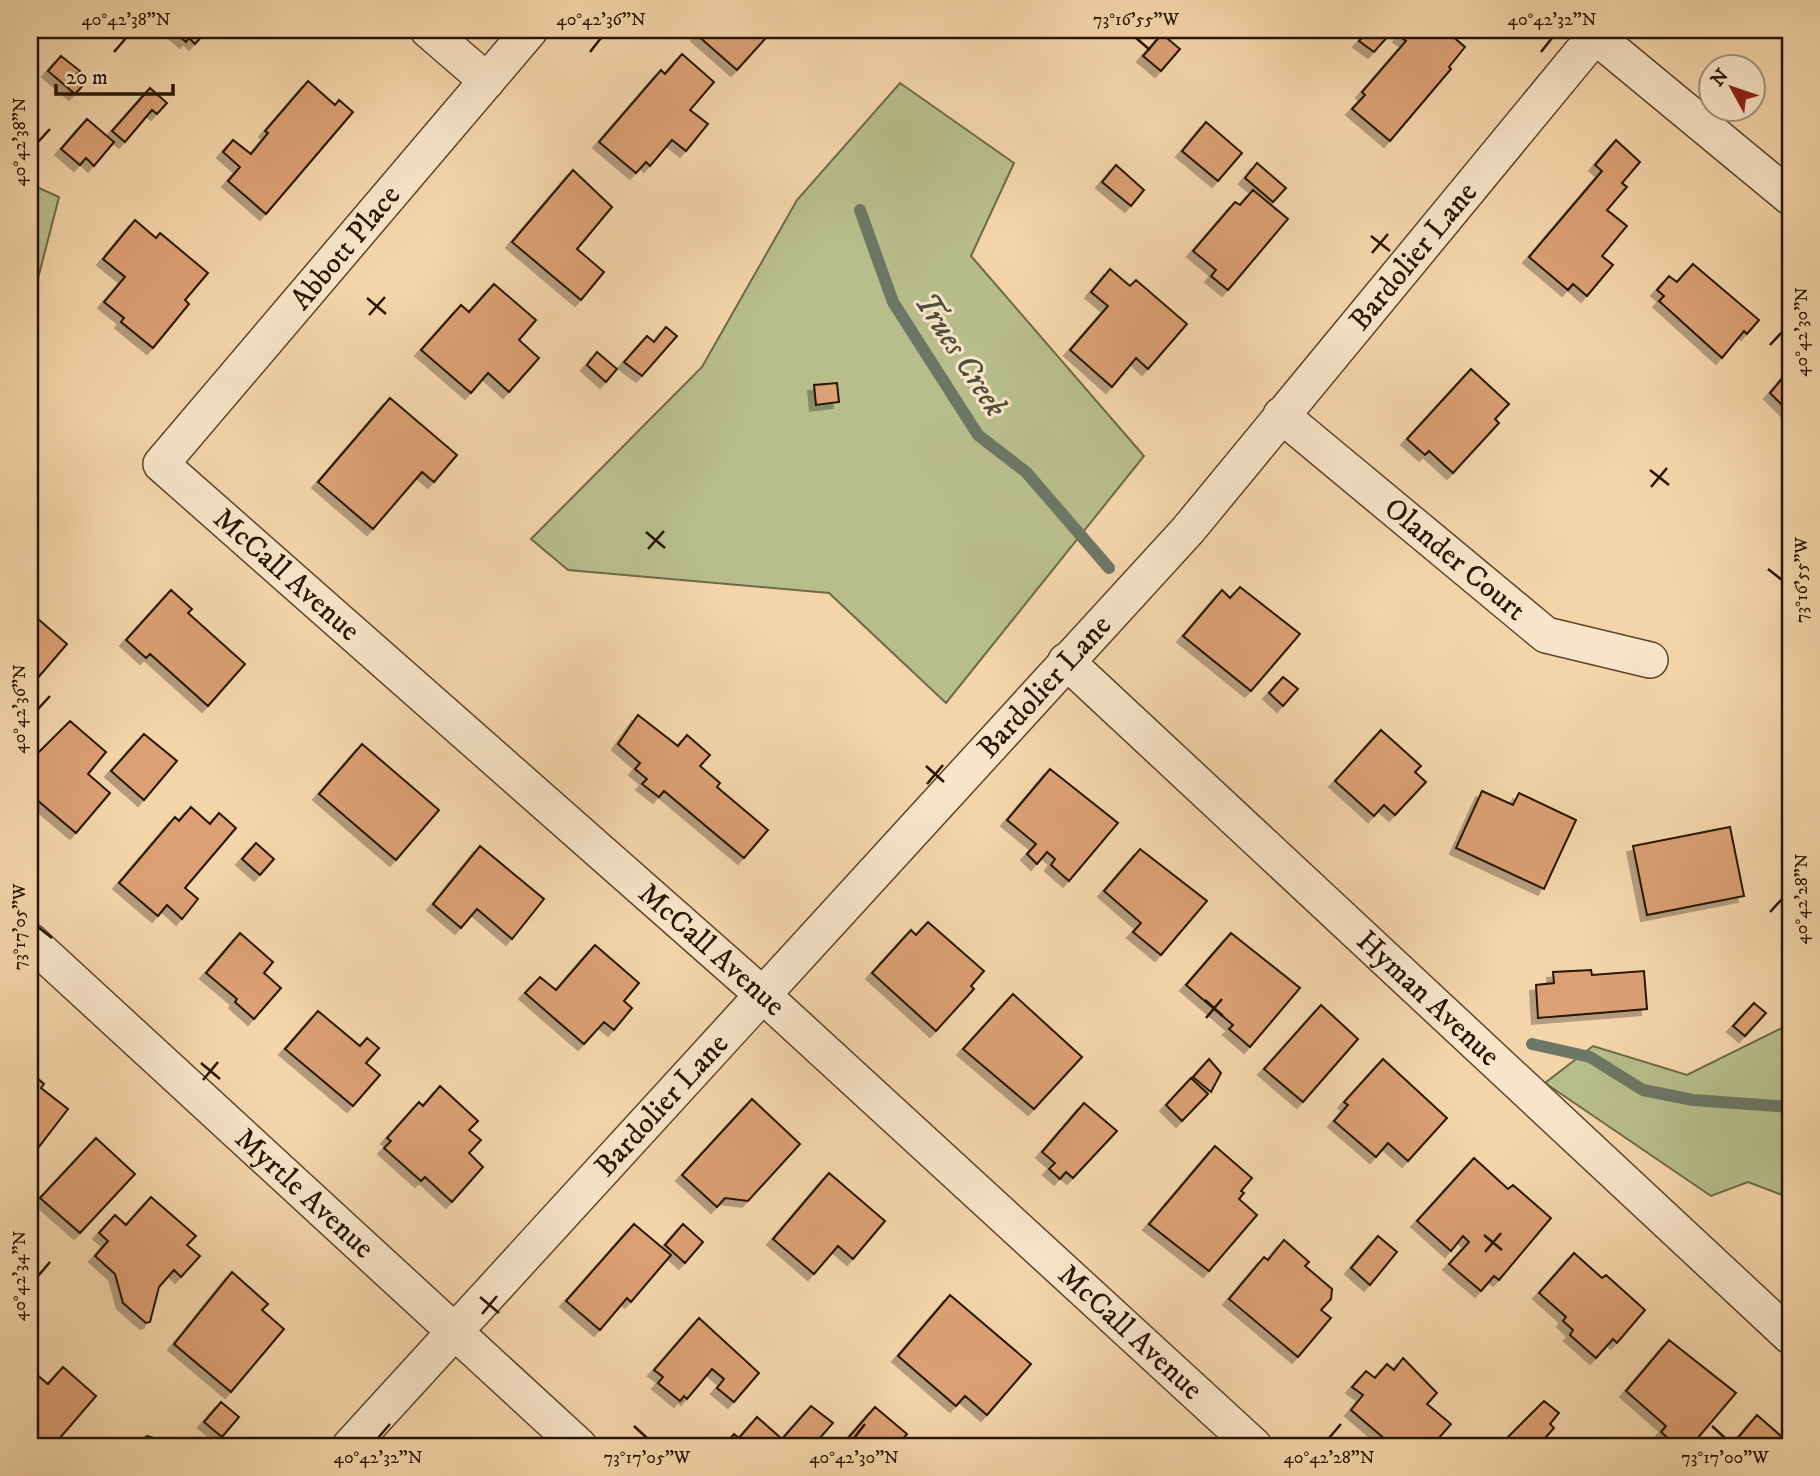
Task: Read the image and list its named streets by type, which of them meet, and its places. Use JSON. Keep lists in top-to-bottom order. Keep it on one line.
{"streets":{"street":["Abbott Place","Bardolier Lane","Olander Court","McCall Avenue","Hyman Avenue","Myrtle Avenue"]},"crossings":[["Abbott Place","McCall Avenue"],["Bardolier Lane","Olander Court"],["Bardolier Lane","McCall Avenue"],["Bardolier Lane","Hyman Avenue"],["Bardolier Lane","Myrtle Avenue"]],"water":["Trues Creek"],"scale_bar":"20 m","north":"top left","coordinates":["40°42'38\"N","40°42'36\"N","73°16'55\"W","40°42'32\"N","40°42'30\"N","40°42'28\"N","73°17'05\"W","40°42'34\"N","73°17'00\"W"]}
